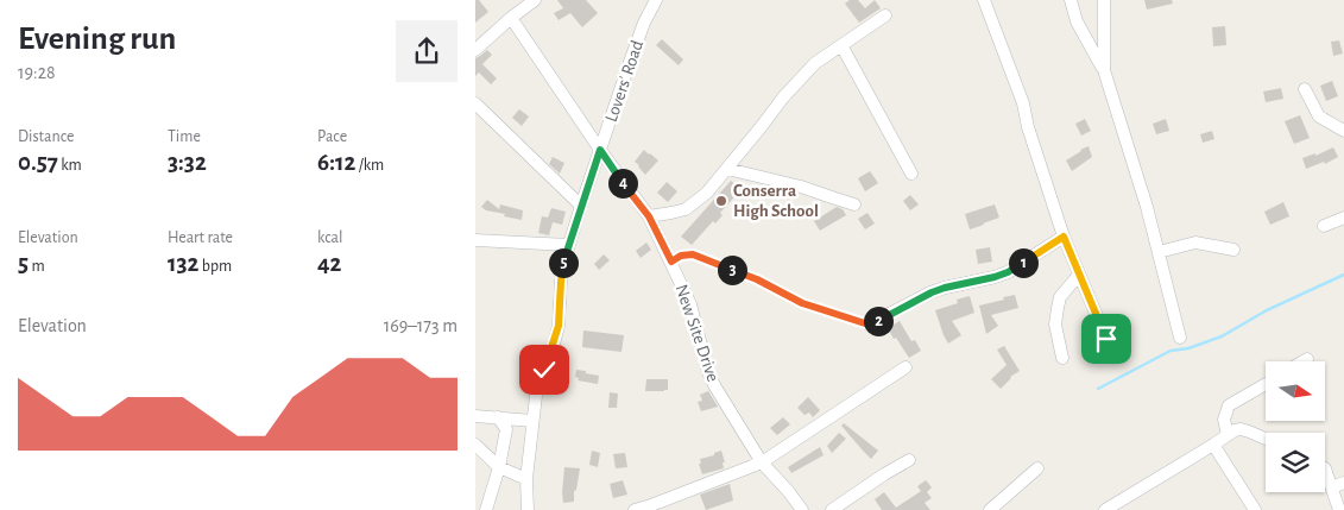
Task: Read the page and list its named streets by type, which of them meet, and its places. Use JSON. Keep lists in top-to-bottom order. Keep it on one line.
{"streets":{"street":["Lovers' Road","New Site Drive"]},"crossings":[["Lovers' Road","New Site Drive"]],"places":["Conserra High School"],"north":"right","page":{"heading":["Evening run","19:28"],"stats":[["Distance","0.57 km"],["Time","3:32"],["Pace","6:12 /km"],["Elevation","5 m"],["Heart rate","132 bpm"],["kcal","42"]],"pins":["4","1","5","3","2"],"chart":["Elevation","169–173 m"]}}
